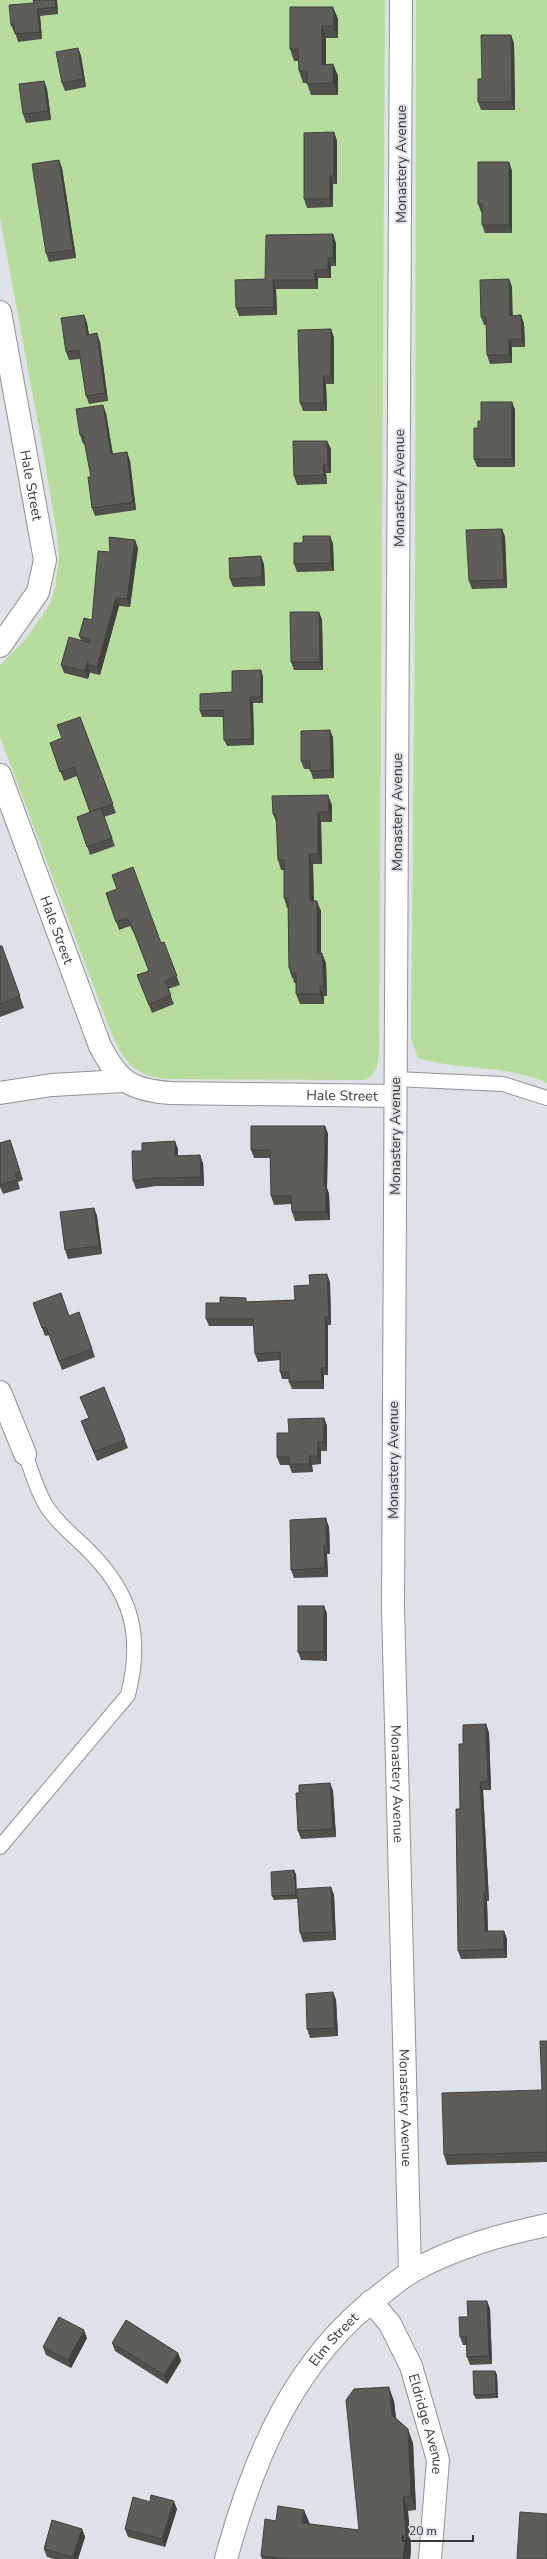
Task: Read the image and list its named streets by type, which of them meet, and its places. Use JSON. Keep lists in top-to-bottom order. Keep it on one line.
{"streets":{"street":["Monastery Avenue","Hale Street","Elm Street","Eldridge Avenue"]},"crossings":[["Monastery Avenue","Hale Street"],["Monastery Avenue","Elm Street"],["Elm Street","Eldridge Avenue"]],"scale_bar":"20 m"}
